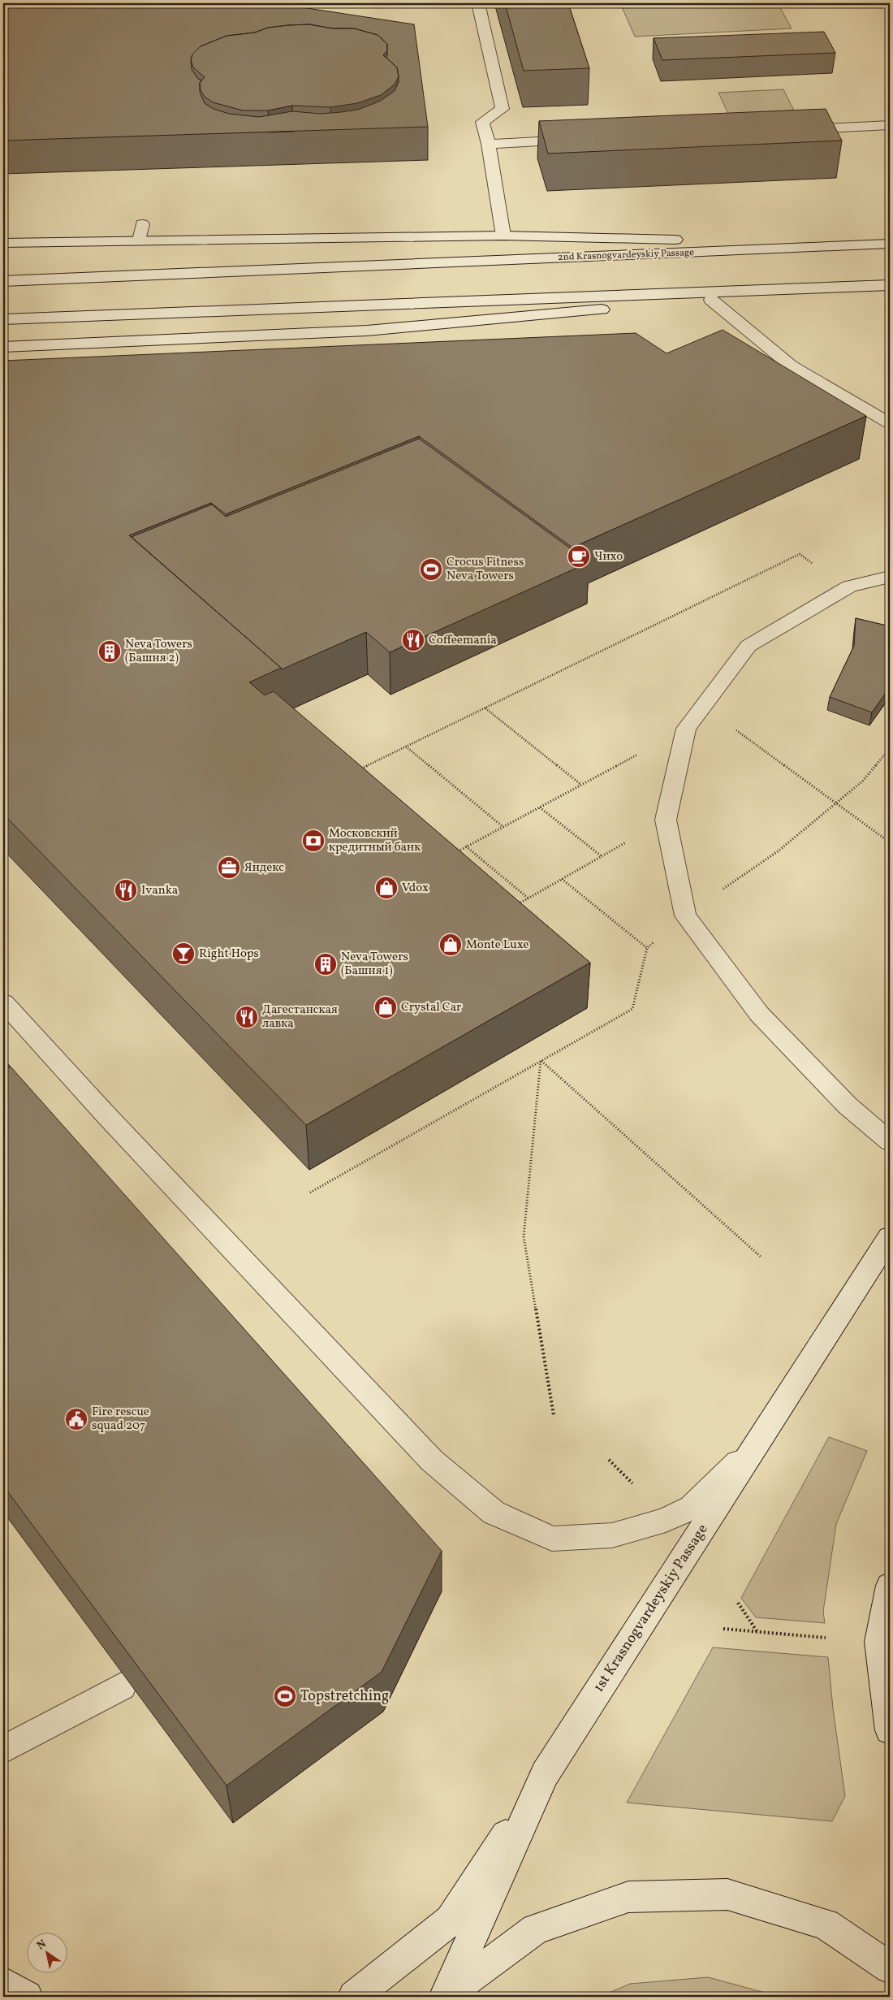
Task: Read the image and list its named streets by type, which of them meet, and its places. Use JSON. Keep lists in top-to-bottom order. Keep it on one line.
{"streets":{"main road":["2nd Krasnogvardeyskiy Passage","1st Krasnogvardeyskiy Passage"]},"places":{"cafe":["Чихо"],"sports":["Crocus Fitness Neva Towers","Topstretching"],"restaurant":["Coffeemania","Ivanka","Дагестанская лавка"],"building":["Neva Towers (Башня 2)","Neva Towers (Башня 1)"],"bank":["Московский кредитный банк"],"office":["Яндекс"],"shop":["Vdox","Monte Luxe","Crystal Car"],"bar":["Right Hops"],"public building":["Fire rescue squad 207"]},"north":"top left"}
